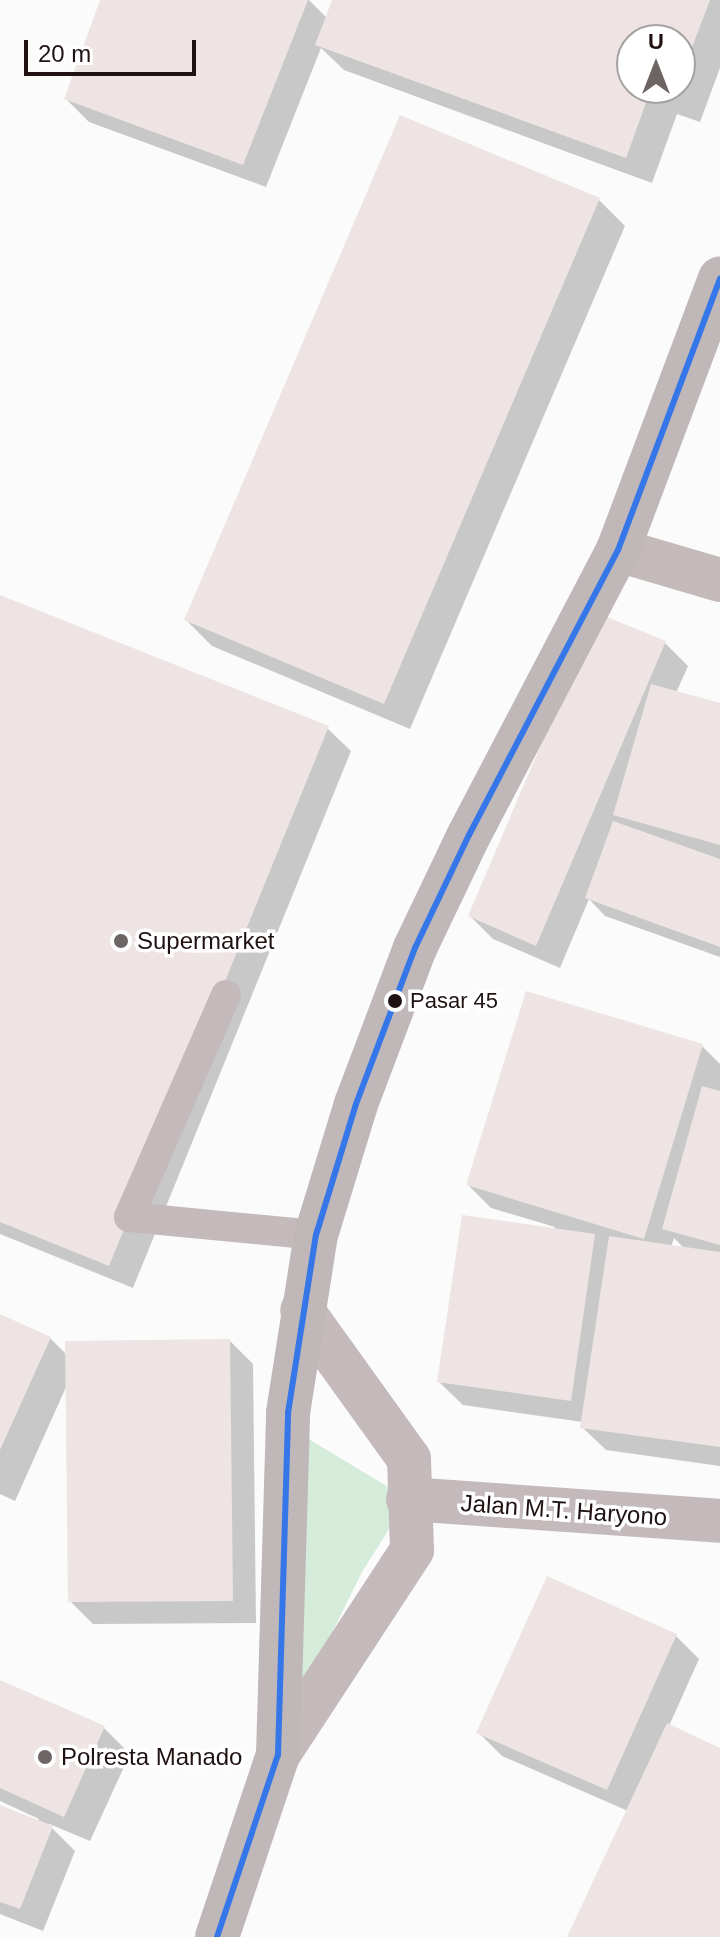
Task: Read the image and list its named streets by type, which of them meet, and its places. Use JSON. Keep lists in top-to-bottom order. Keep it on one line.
{"streets":{"street":["Jalan M.T. Haryono"]},"places":["Supermarket","Pasar 45","Polresta Manado"],"scale_bar":"20 m","north":"top"}
